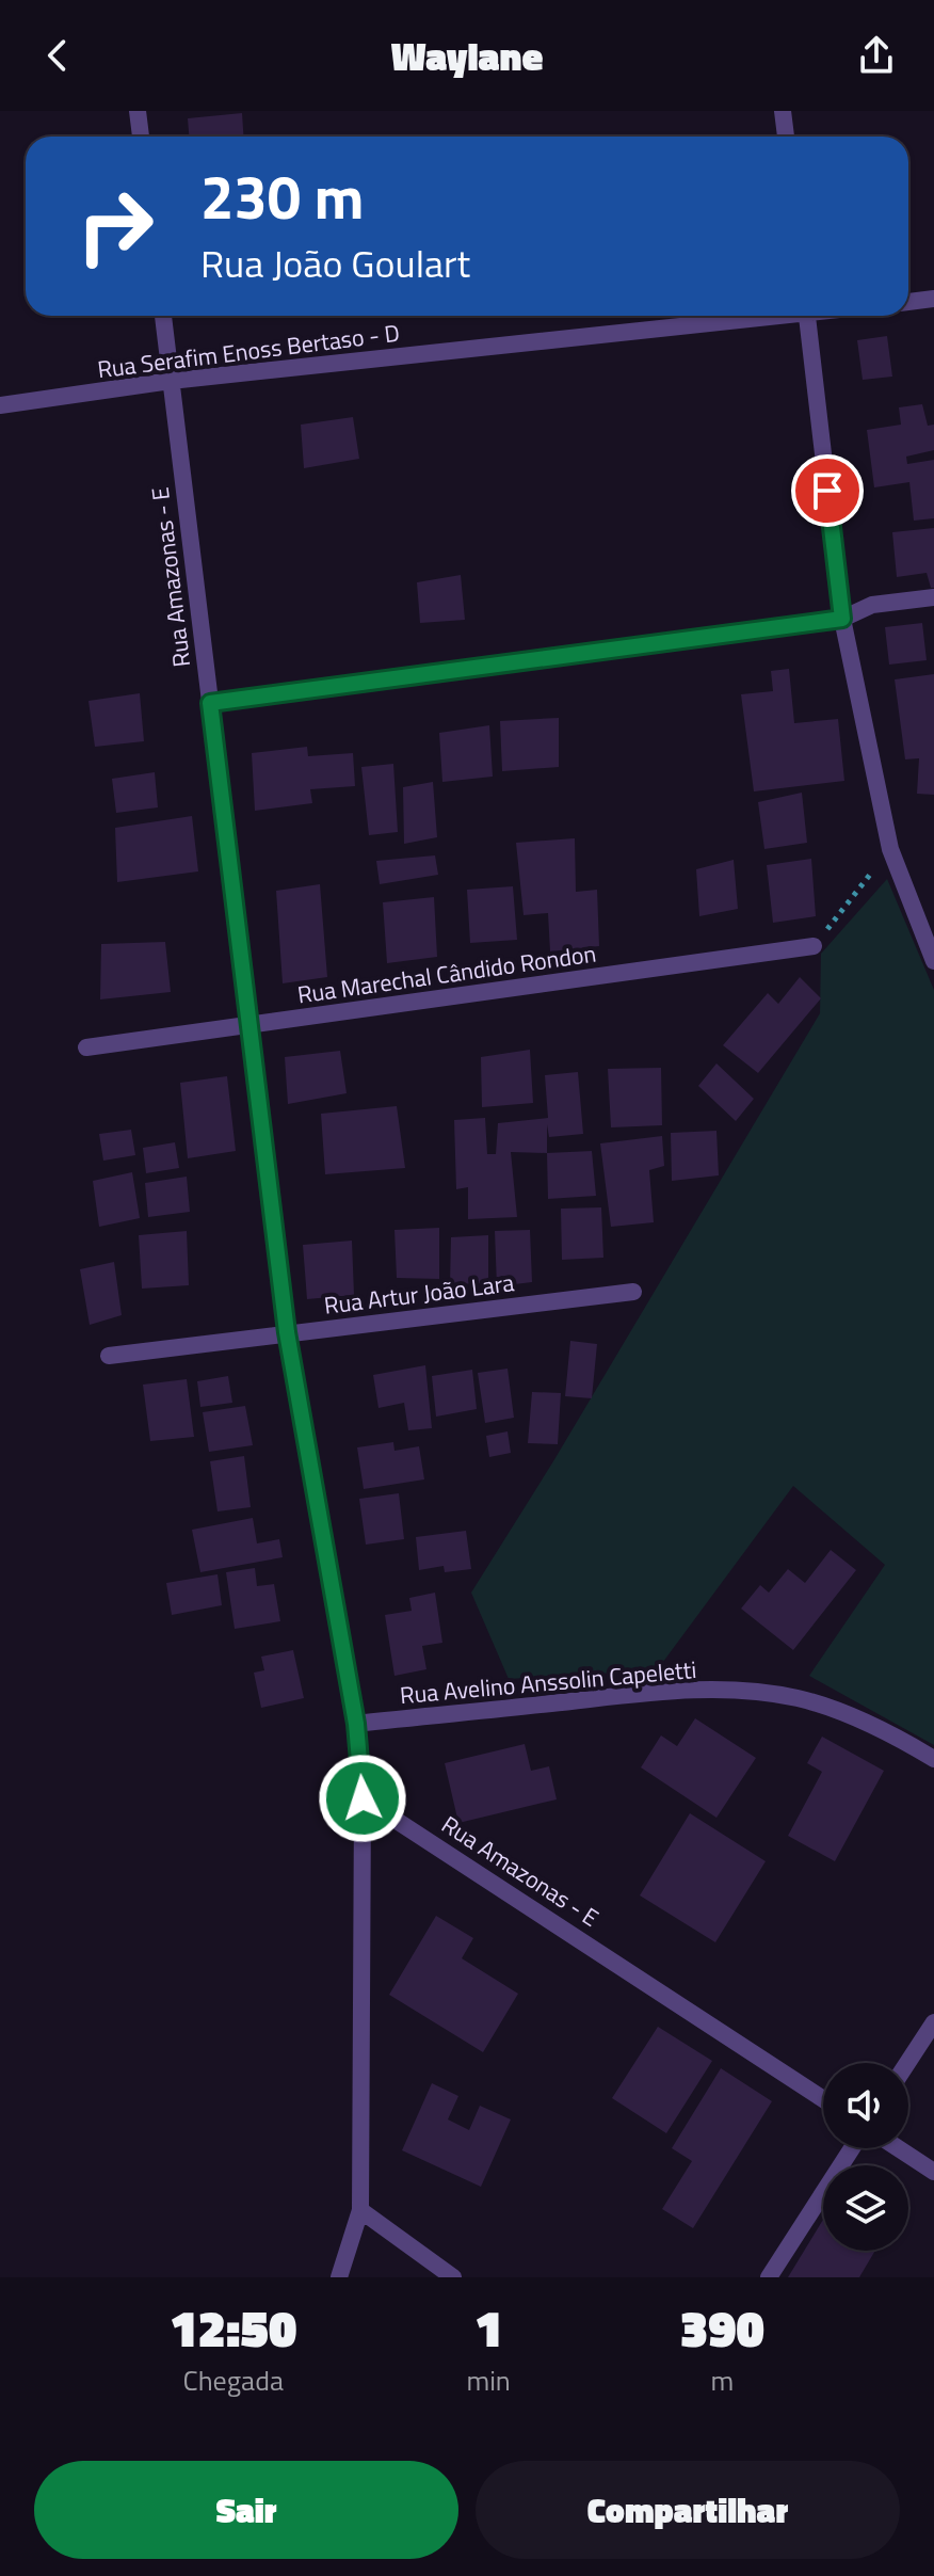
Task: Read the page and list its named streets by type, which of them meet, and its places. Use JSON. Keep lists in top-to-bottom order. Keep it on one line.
{"streets":{"street":["Rua Serafim Enoss Bertaso - D","Rua Amazonas - E","Rua Marechal Cândido Rondon","Rua Artur João Lara","Rua Avelino Anssolin Capeletti"]},"crossings":[["Rua Serafim Enoss Bertaso - D","Rua Amazonas - E"],["Rua Amazonas - E","Rua Marechal Cândido Rondon"],["Rua Amazonas - E","Rua Artur João Lara"],["Rua Amazonas - E","Rua Avelino Anssolin Capeletti"]],"page":{"header":"Waylane","turn":["230 m","Rua João Goulart"],"eta":["12:50","Chegada","1","min","390","m"],"buttons":["Sair","Compartilhar"]}}
